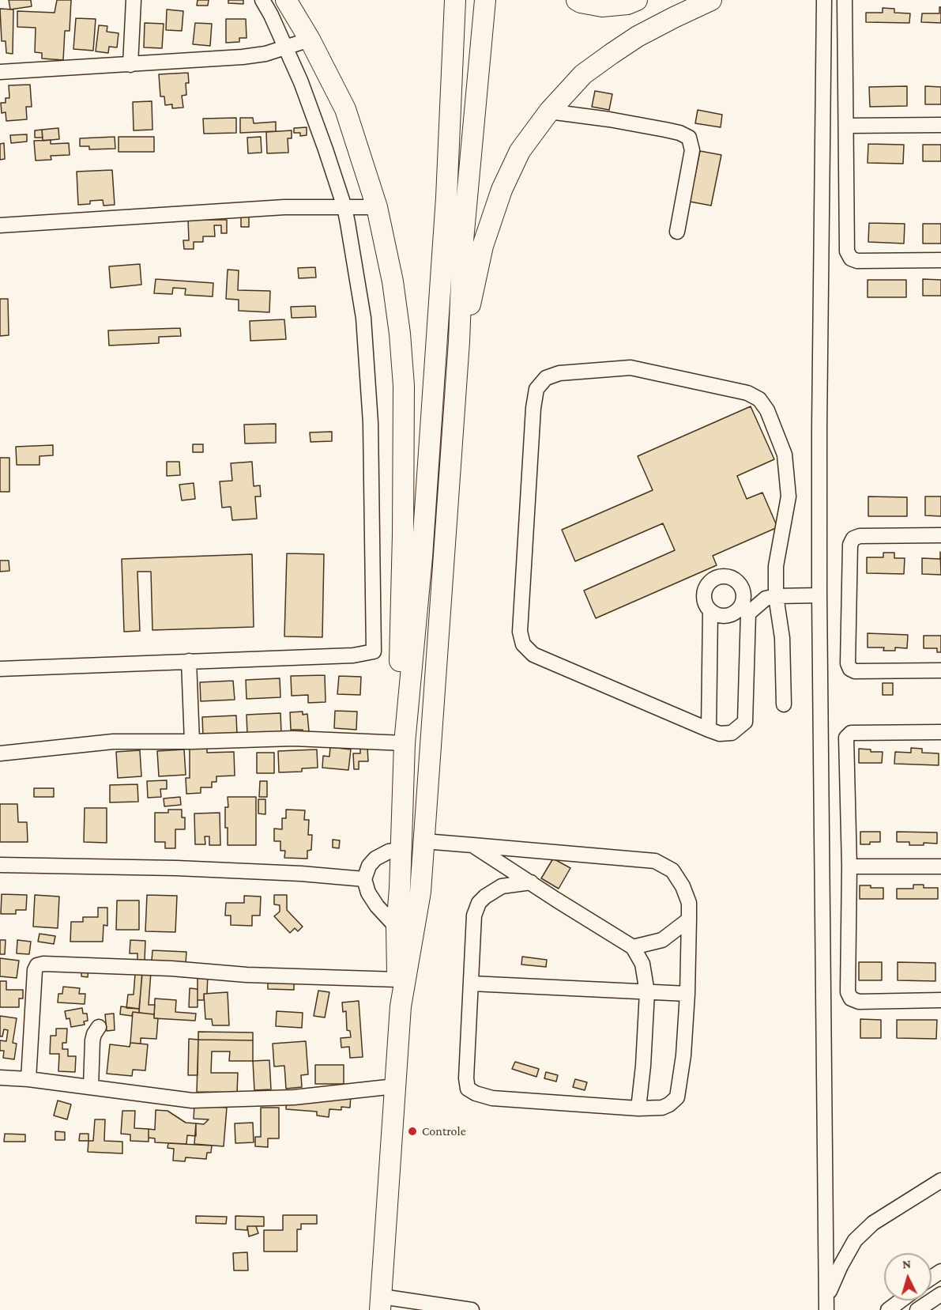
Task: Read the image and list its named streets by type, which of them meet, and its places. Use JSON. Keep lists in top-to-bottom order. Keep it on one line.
{"places":["Controle"],"north":"top"}
